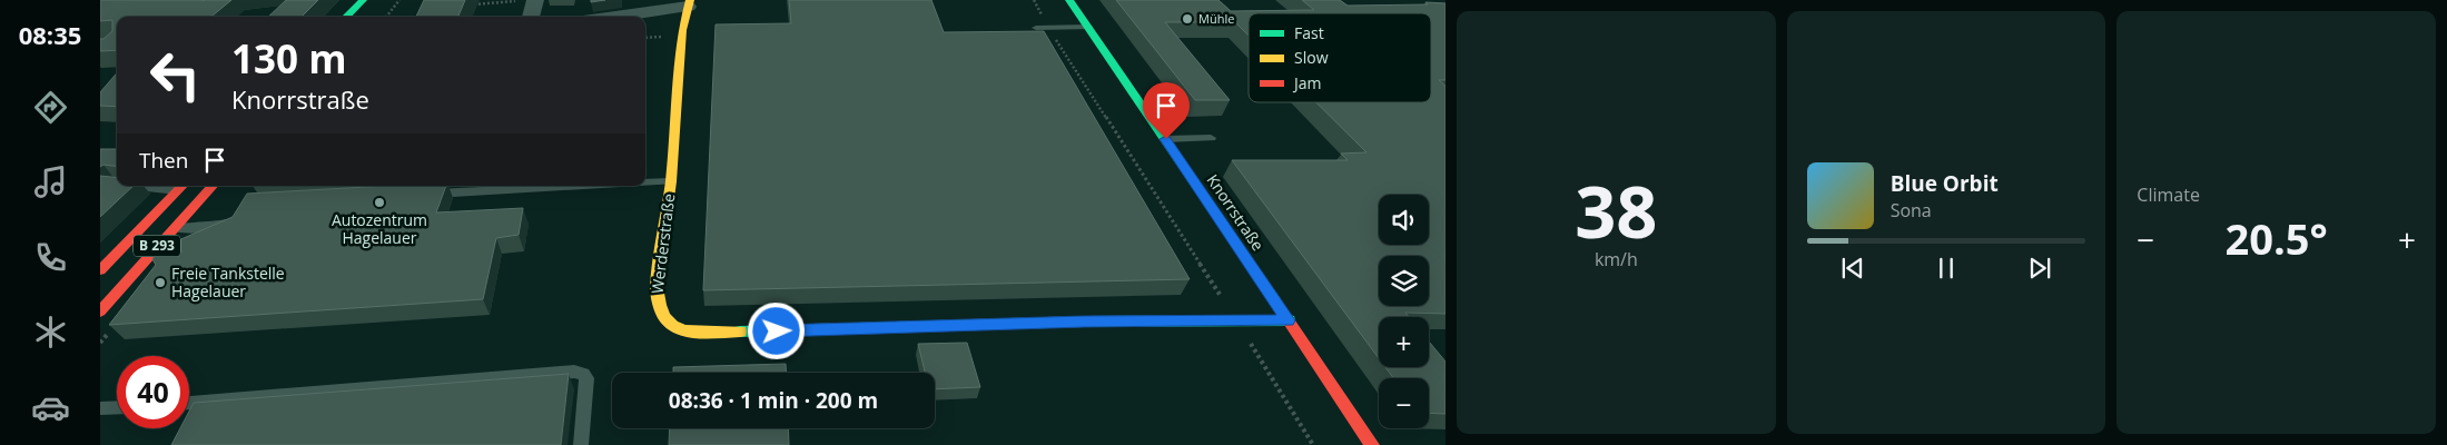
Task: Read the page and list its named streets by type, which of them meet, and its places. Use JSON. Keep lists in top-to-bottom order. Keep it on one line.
{"streets":{"street":["Knorrstraße","Werderstraße","B 293"]},"crossings":[["Knorrstraße","Werderstraße"]],"places":["Mühle","Autozentrum Hagelauer","Freie Tankstelle Hagelauer"],"legend":["Fast","Slow","Jam"],"page":{"tabs":"08:35","tile":[["38","km/h"],"Climate"],"turn":["130 m","Knorrstraße"],"then":"Then","song":["Blue Orbit","Sona"],"map_buttons":["+","−"],"heat":["−","20.5°","+"],"limit":"40","trip":"08:36 · 1 min · 200 m"}}
